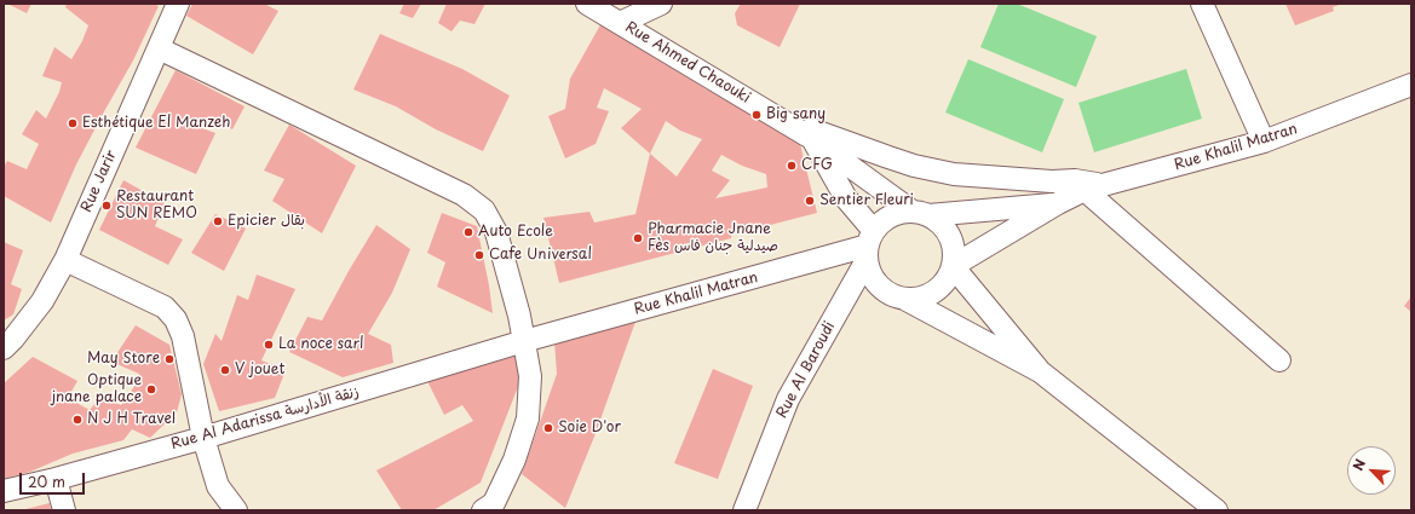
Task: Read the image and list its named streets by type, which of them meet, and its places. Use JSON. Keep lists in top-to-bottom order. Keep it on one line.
{"streets":{"street":["Rue Ahmed Chaouki","Rue Khalil Matran","Rue Jarir","Rue Al Baroudi","Rue Al Adarissa زنقة الأدارسة"]},"crossings":[["Rue Ahmed Chaouki","Rue Khalil Matran"],["Rue Ahmed Chaouki","Rue Al Baroudi"],["Rue Khalil Matran","Rue Al Baroudi"],["Rue Khalil Matran","Rue Al Adarissa زنقة الأدارسة"]],"places":["Big sany","Esthétique El Manzeh","CFG","Sentier Fleuri","Restaurant SUN REMO","Epicier بقال","Auto Ecole","Pharmacie Jnane Fès صيدلية جنان فاس","Cafe Universal","La noce sarl","May Store","V jouet","Optique jnane palace","N J H Travel","Soie D'or"],"scale_bar":"20 m","north":"top left"}
